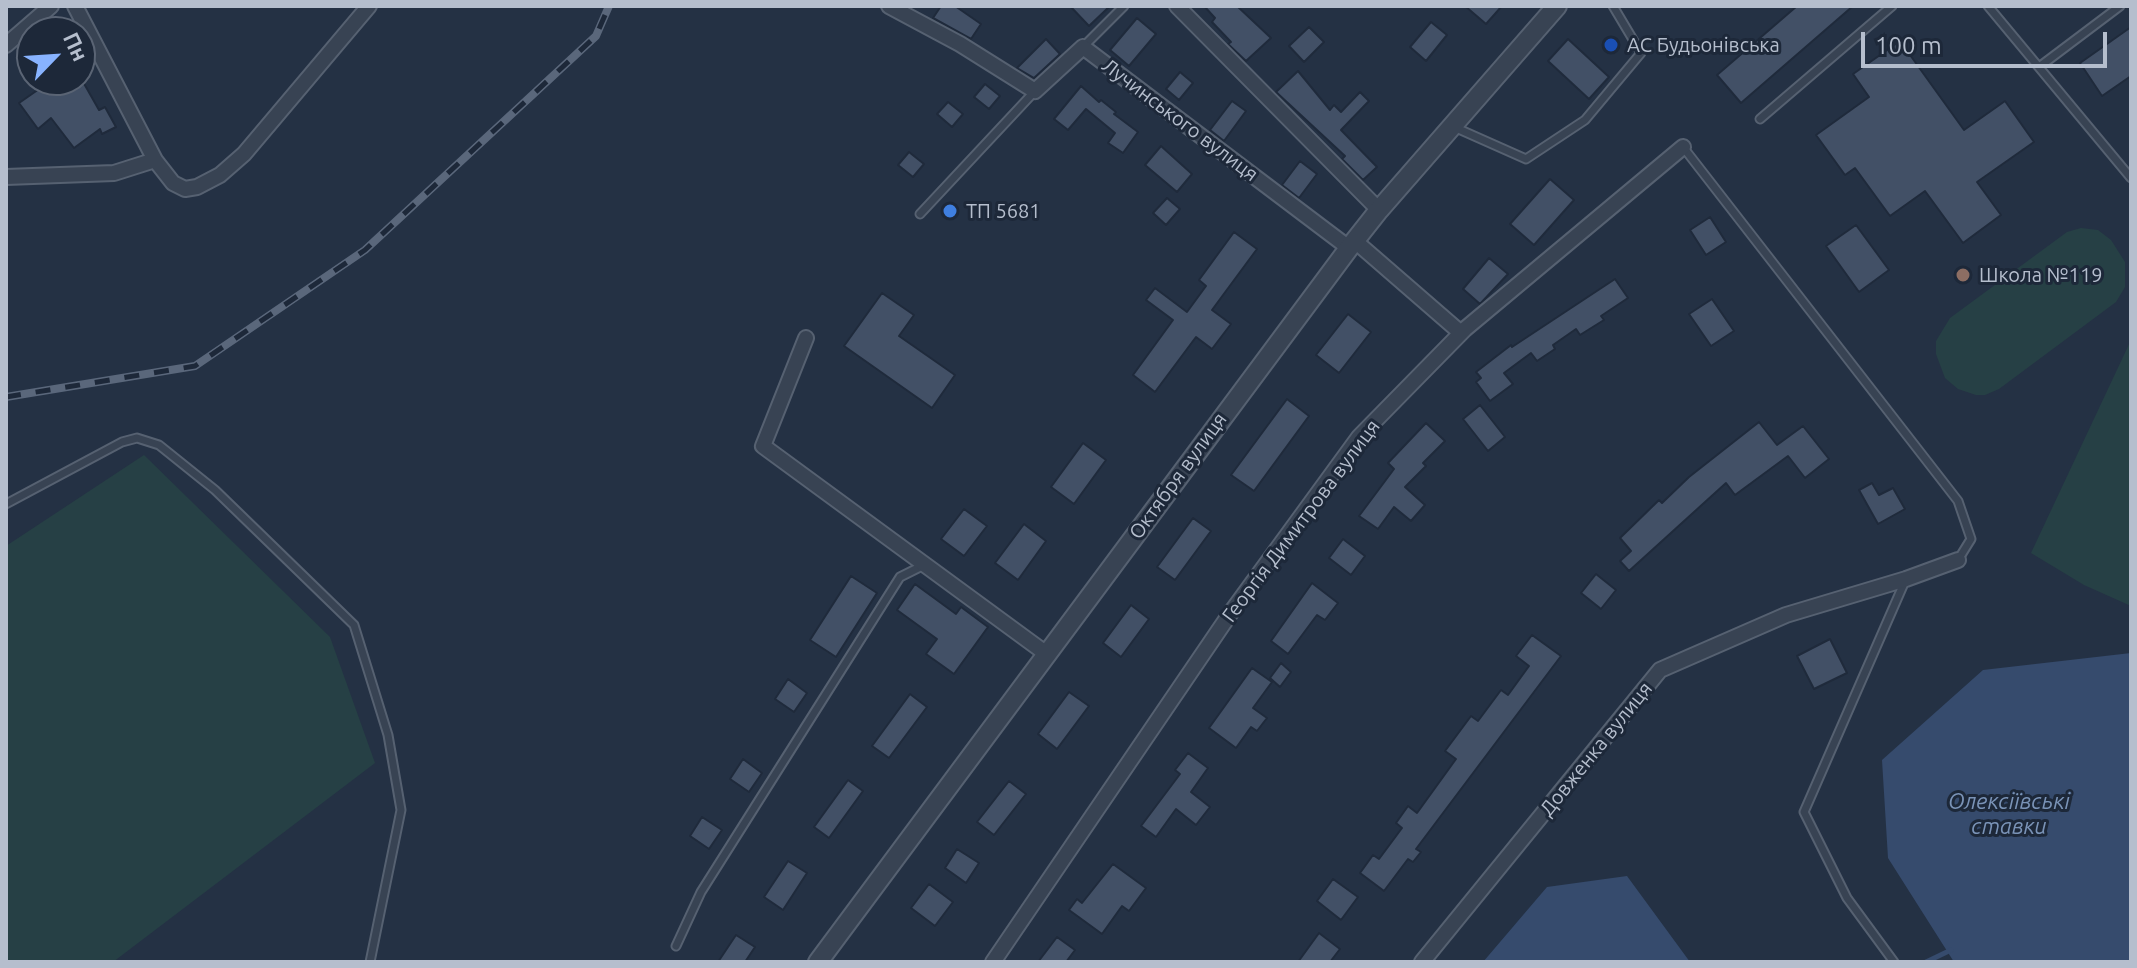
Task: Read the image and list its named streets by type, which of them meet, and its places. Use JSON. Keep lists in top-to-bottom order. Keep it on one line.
{"streets":{"street":["Лучинського вулиця","Октября вулиця","Георгія Димитрова вулиця","Довженка вулиця"]},"crossings":[["Лучинського вулиця","Октября вулиця"],["Лучинського вулиця","Георгія Димитрова вулиця"]],"water":["Олексіївські ставки"],"places":["АС Будьонівська","ТП 5681","Школа №119"],"scale_bar":"100 m","north":"top right"}
